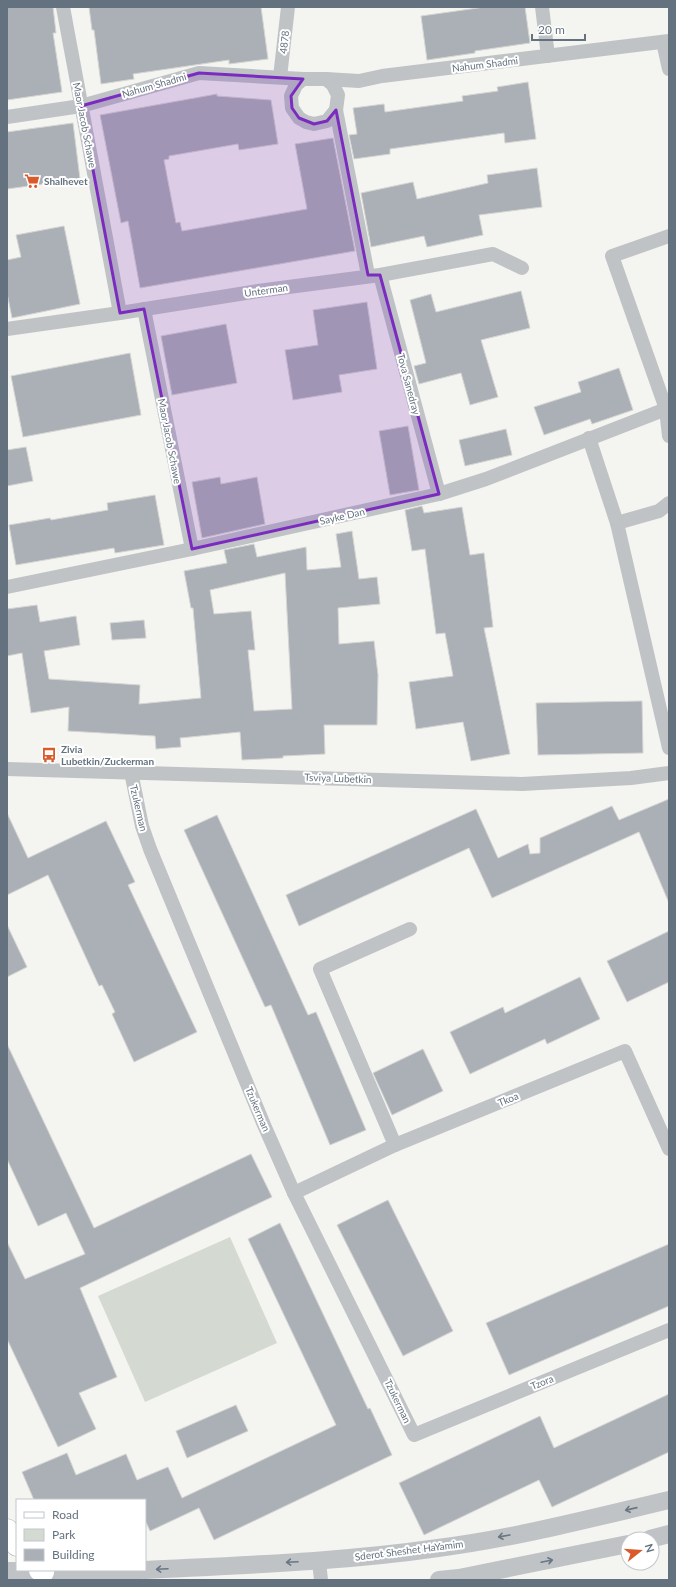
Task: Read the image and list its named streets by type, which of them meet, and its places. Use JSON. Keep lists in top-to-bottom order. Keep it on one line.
{"streets":{"street":["4878","Nahum Shadmi","Maor Jacob Schawe","Unterman","Tova Sanedray","Sayke Dan","Tsviya Lubetkin","Tzukerman","Tkoa","Tzora","Sderot Sheshet HaYamim"]},"crossings":[["4878","Nahum Shadmi"],["Nahum Shadmi","Maor Jacob Schawe"],["Nahum Shadmi","Tova Sanedray"],["Maor Jacob Schawe","Unterman"],["Maor Jacob Schawe","Sayke Dan"],["Unterman","Tova Sanedray"],["Tova Sanedray","Sayke Dan"],["Tsviya Lubetkin","Tzukerman"],["Tzukerman","Tkoa"],["Tzukerman","Tzora"]],"places":{"supermarket":["Shalhevet"],"bus stop":["Zivia Lubetkin/Zuckerman"]},"legend":["Road","Park","Building"],"scale_bar":"20 m","north":"right"}
